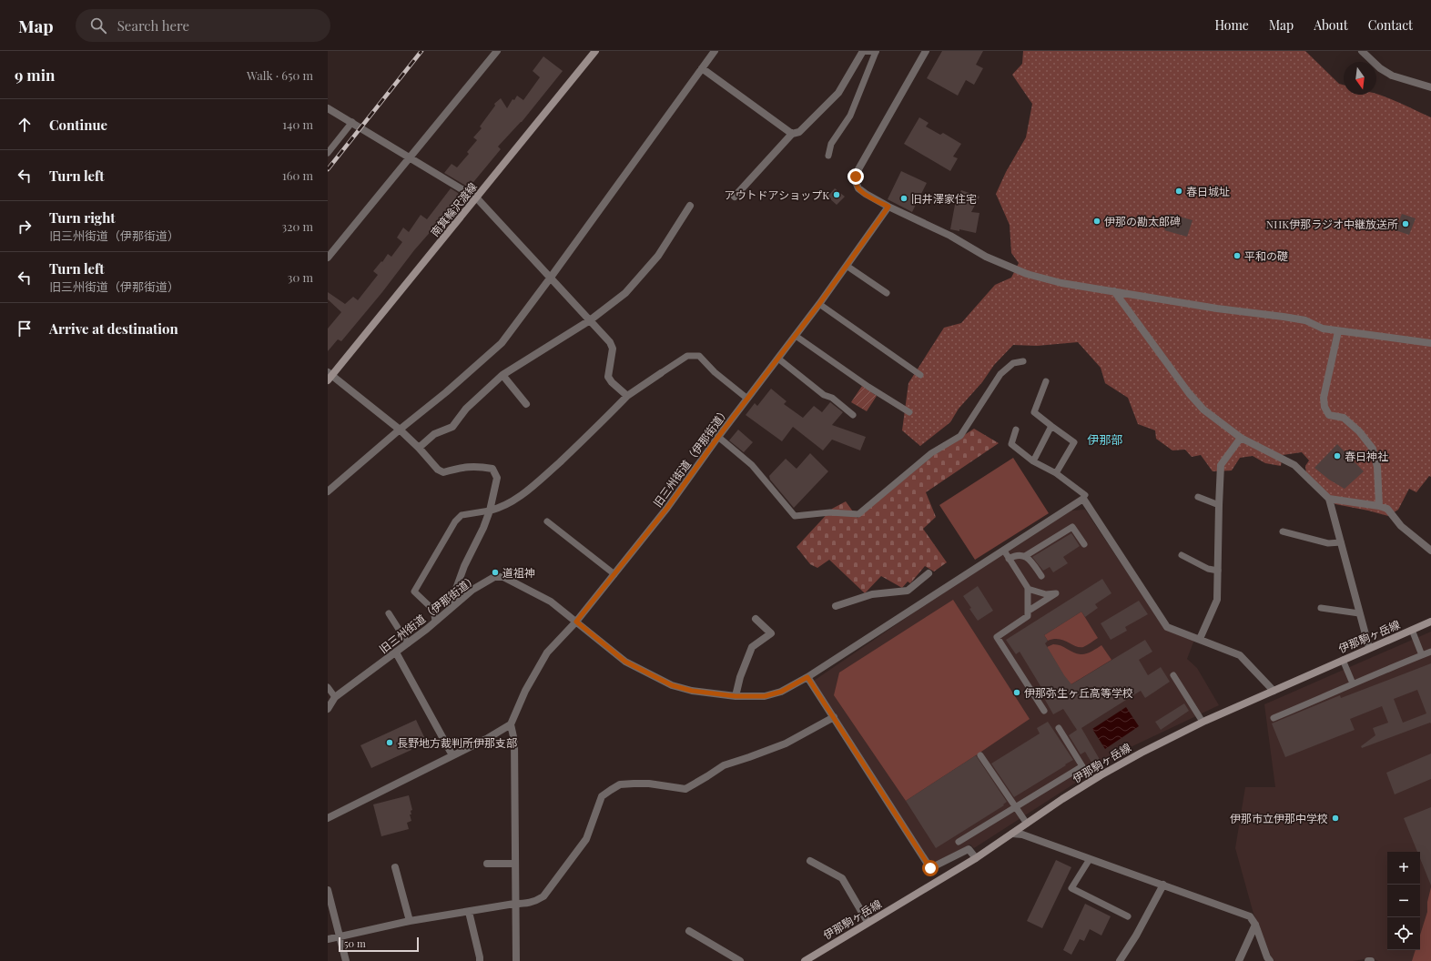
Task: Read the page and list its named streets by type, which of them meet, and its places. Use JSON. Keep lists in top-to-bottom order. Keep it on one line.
{"streets":{"main road":["南箕輪沢渡線","伊那駒ヶ岳線"],"street":["旧三州街道（伊那街道）"]},"districts":["伊那部"],"places":["春日城址","アウトドアショップK","旧井澤家住宅","伊那の勘太郎碑","NHK伊那ラジオ中継放送所","平和の礎","春日神社","道祖神","伊那弥生ヶ丘高等学校","長野地方裁判所伊那支部","伊那市立伊那中学校"],"scale_bar":"50 m","north":"bottom","page":{"header":"Map","search":"Search here","nav":["Home","Map","About","Contact"],"heading":["9 min","Walk · 650 m"],"list":[["Continue","140 m"],["Turn left","160 m"],["Turn right","旧三州街道（伊那街道）","320 m"],["Turn left","旧三州街道（伊那街道）","30 m"],"Arrive at destination"],"map_buttons":["+","−"],"scale":"50 m"}}
